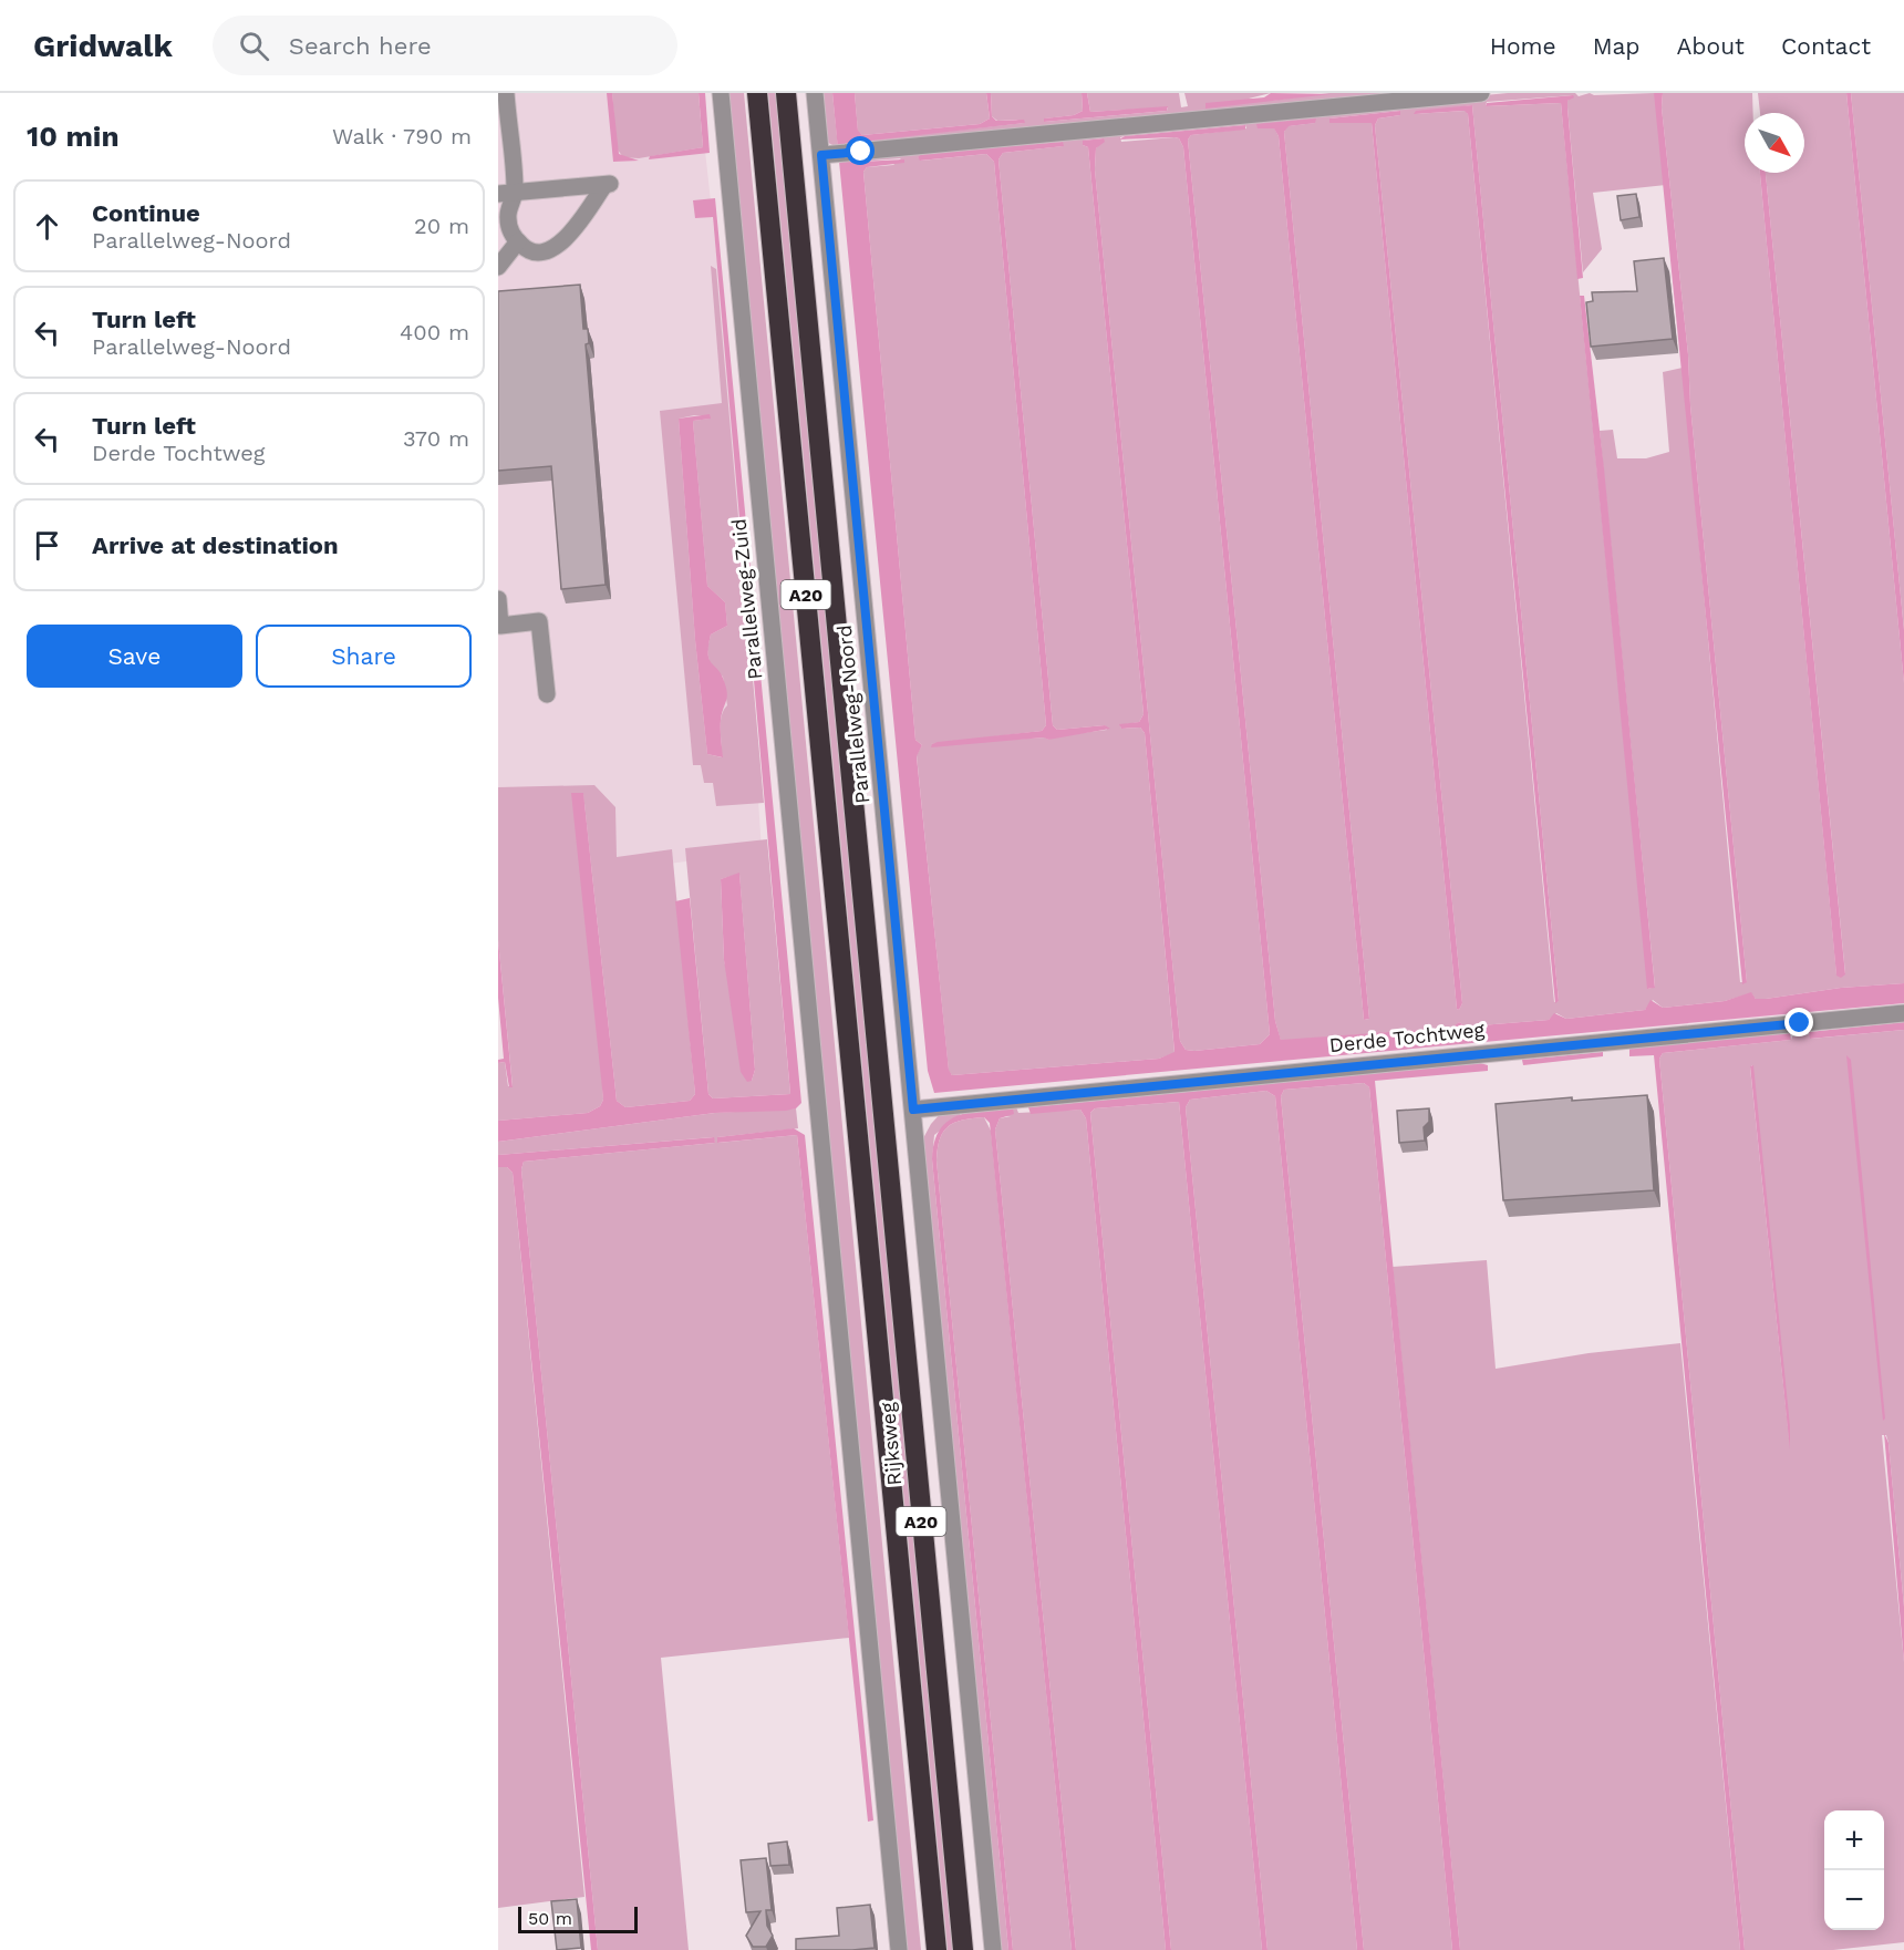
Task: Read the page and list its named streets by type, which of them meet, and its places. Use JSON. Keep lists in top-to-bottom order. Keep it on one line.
{"streets":{"highway":["A20","Rijksweg"],"street":["Parallelweg-Zuid","Parallelweg-Noord","Derde Tochtweg"]},"crossings":[["Parallelweg-Zuid","Rijksweg"],["Parallelweg-Noord","Derde Tochtweg"]],"scale_bar":"50 m","north":"bottom right","page":{"header":"Gridwalk","search":"Search here","nav":["Home","Map","About","Contact"],"heading":["10 min","Walk · 790 m"],"list":[["Continue","Parallelweg-Noord","20 m"],["Turn left","Parallelweg-Noord","400 m"],["Turn left","Derde Tochtweg","370 m"],"Arrive at destination"],"buttons":["Save","Share"],"map_buttons":["+","−"],"scale":"50 m"}}
